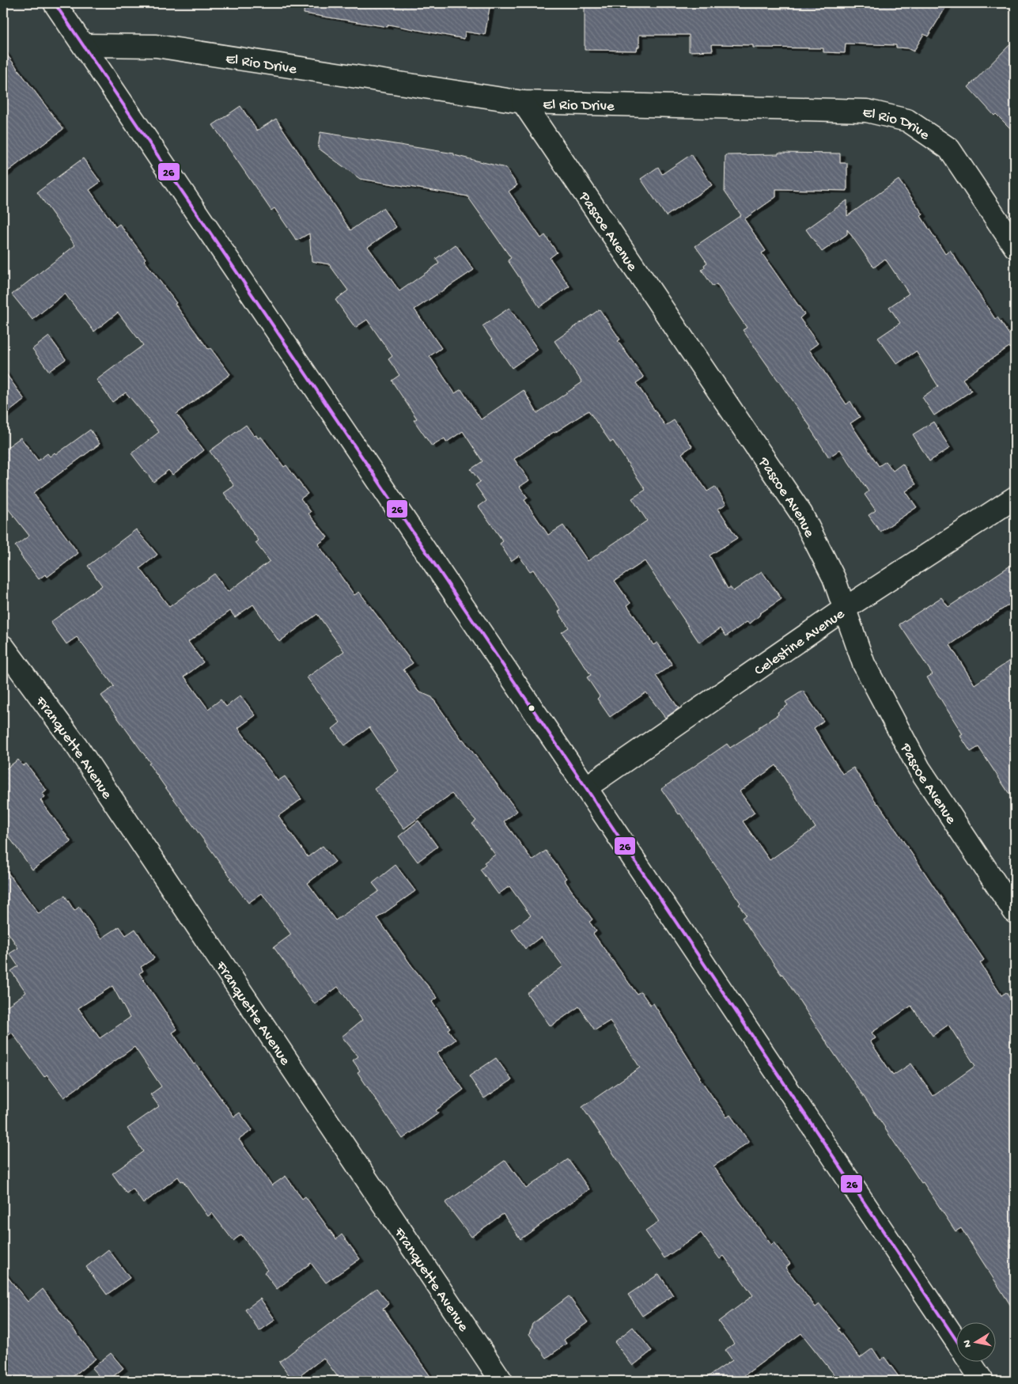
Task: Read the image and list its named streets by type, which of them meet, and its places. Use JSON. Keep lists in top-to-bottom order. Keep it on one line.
{"streets":{"street":["El Rio Drive","Pascoe Avenue","Celestine Avenue","Franquette Avenue"]},"crossings":[["El Rio Drive","Pascoe Avenue"],["Pascoe Avenue","Celestine Avenue"]],"lines":["transit line 26"],"north":"left"}
